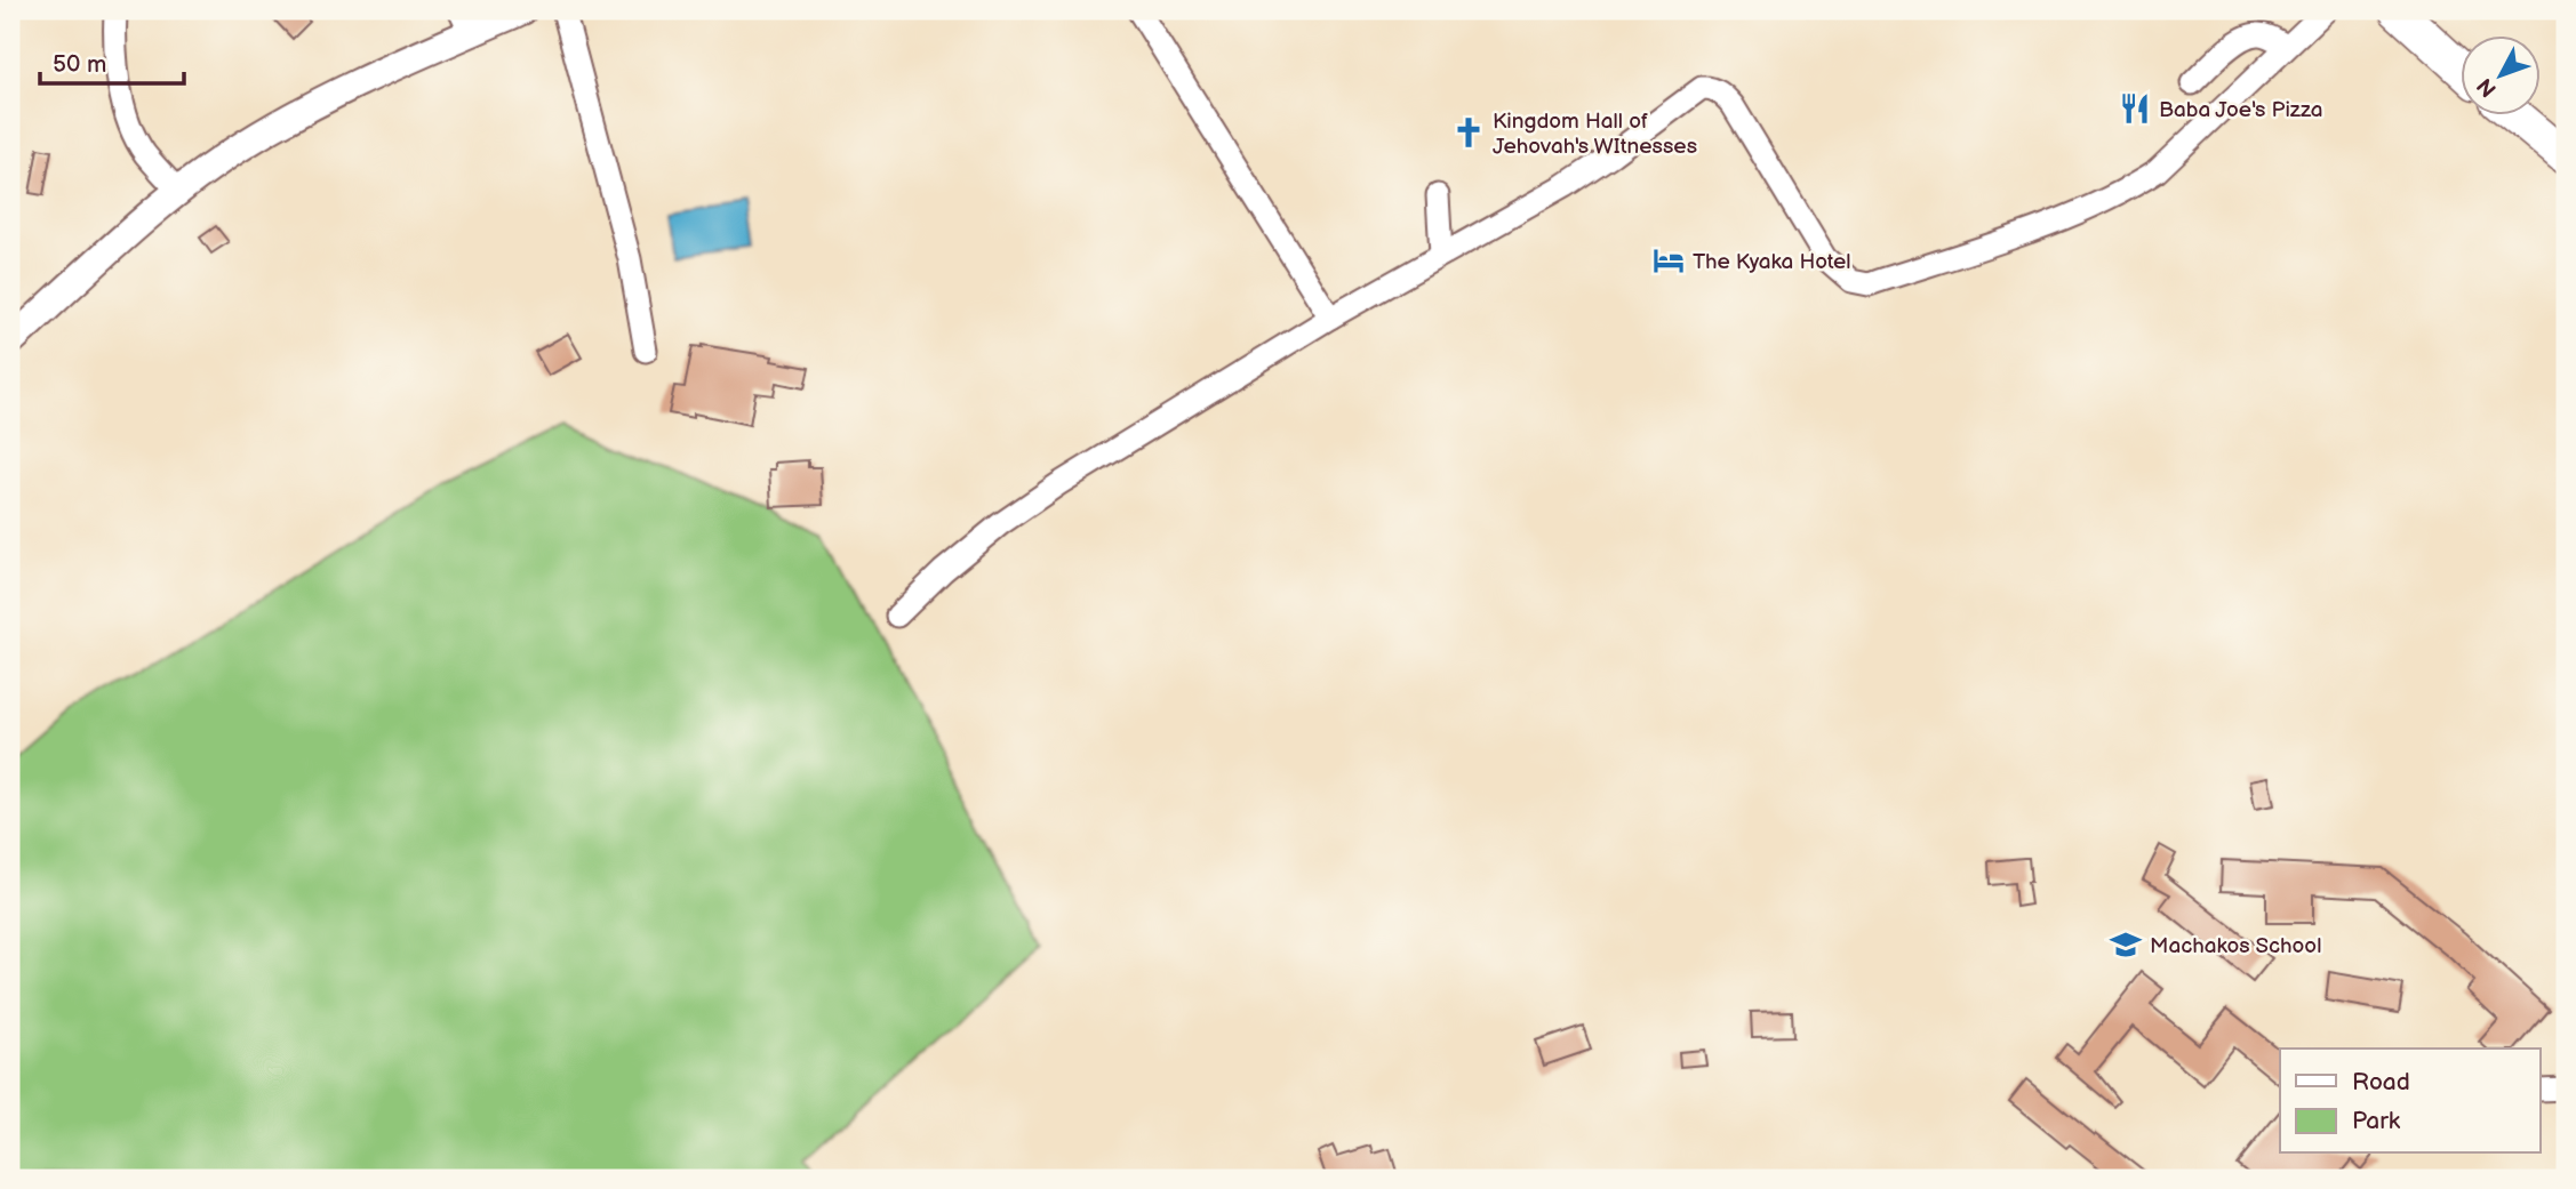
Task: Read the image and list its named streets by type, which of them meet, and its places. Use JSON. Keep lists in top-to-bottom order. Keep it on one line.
{"places":{"restaurant":["Baba Joe's Pizza"],"church":["Kingdom Hall of Jehovah's WItnesses"],"hotel":["The Kyaka Hotel"],"school or university":["Machakos School"]},"legend":["Road","Park"],"scale_bar":"50 m","north":"bottom left"}
